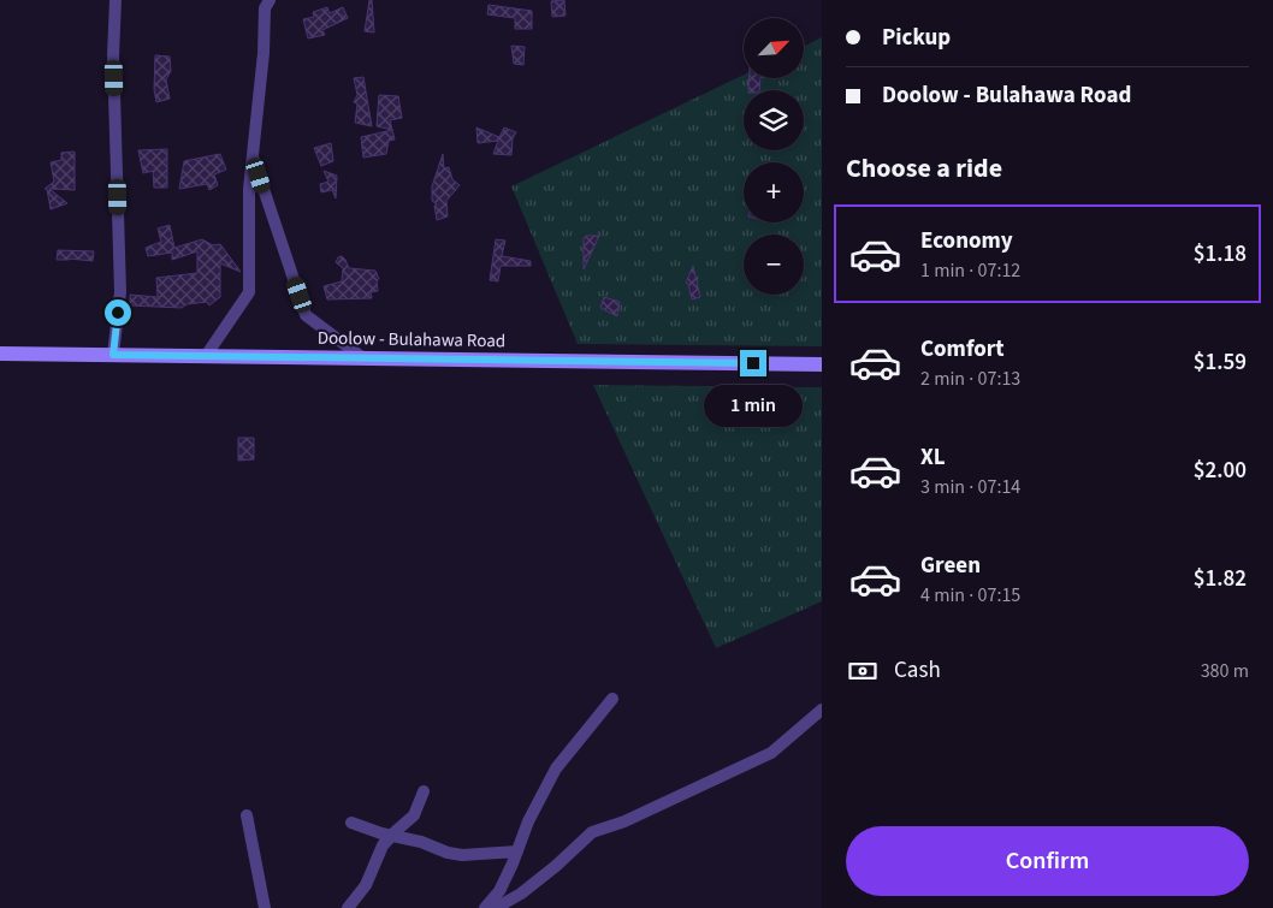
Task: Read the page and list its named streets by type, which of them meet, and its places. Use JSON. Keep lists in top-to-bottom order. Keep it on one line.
{"streets":{"main road":["Doolow - Bulahawa Road"]},"north":"top right","page":{"banner":["Pickup","Doolow - Bulahawa Road"],"map_buttons":["+","−"],"heading":"Choose a ride","list":[{"name":"Economy","note":"1 min · 07:12","value":"$1.18"},{"name":"Comfort","note":"2 min · 07:13","value":"$1.59"},{"name":"XL","note":"3 min · 07:14","value":"$2.00"},{"name":"Green","note":"4 min · 07:15","value":"$1.82"}],"bubble":"1 min","pay":["Cash","380 m"],"buttons":"Confirm"}}
